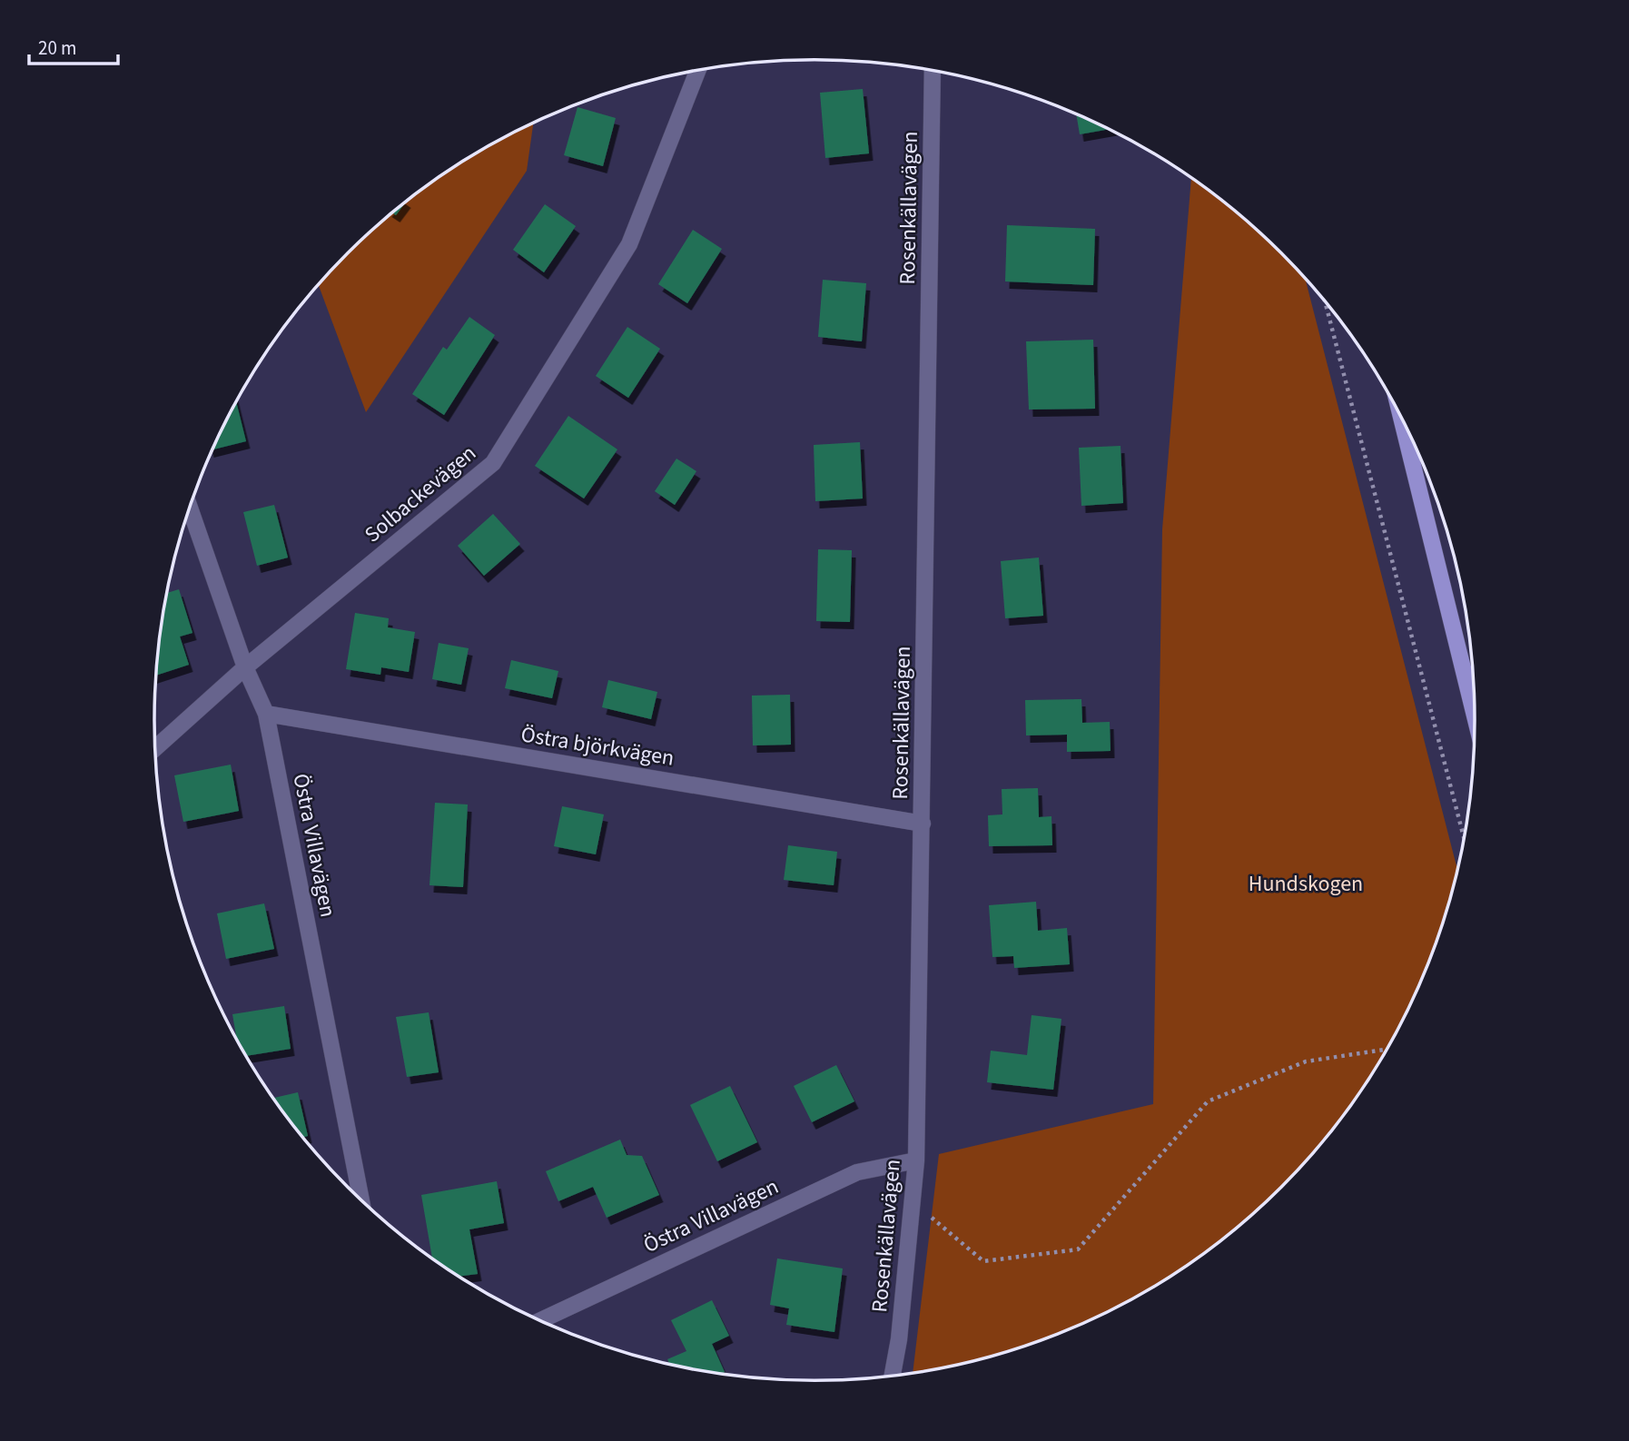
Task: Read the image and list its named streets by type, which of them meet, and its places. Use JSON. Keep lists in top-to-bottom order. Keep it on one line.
{"streets":{"street":["Rosenkällavägen","Solbackevägen","Östra björkvägen","Östra Villavägen"]},"crossings":[["Rosenkällavägen","Östra björkvägen"],["Rosenkällavägen","Östra Villavägen"],["Solbackevägen","Östra Villavägen"],["Östra björkvägen","Östra Villavägen"]],"parks":["Hundskogen"],"scale_bar":"20 m"}
